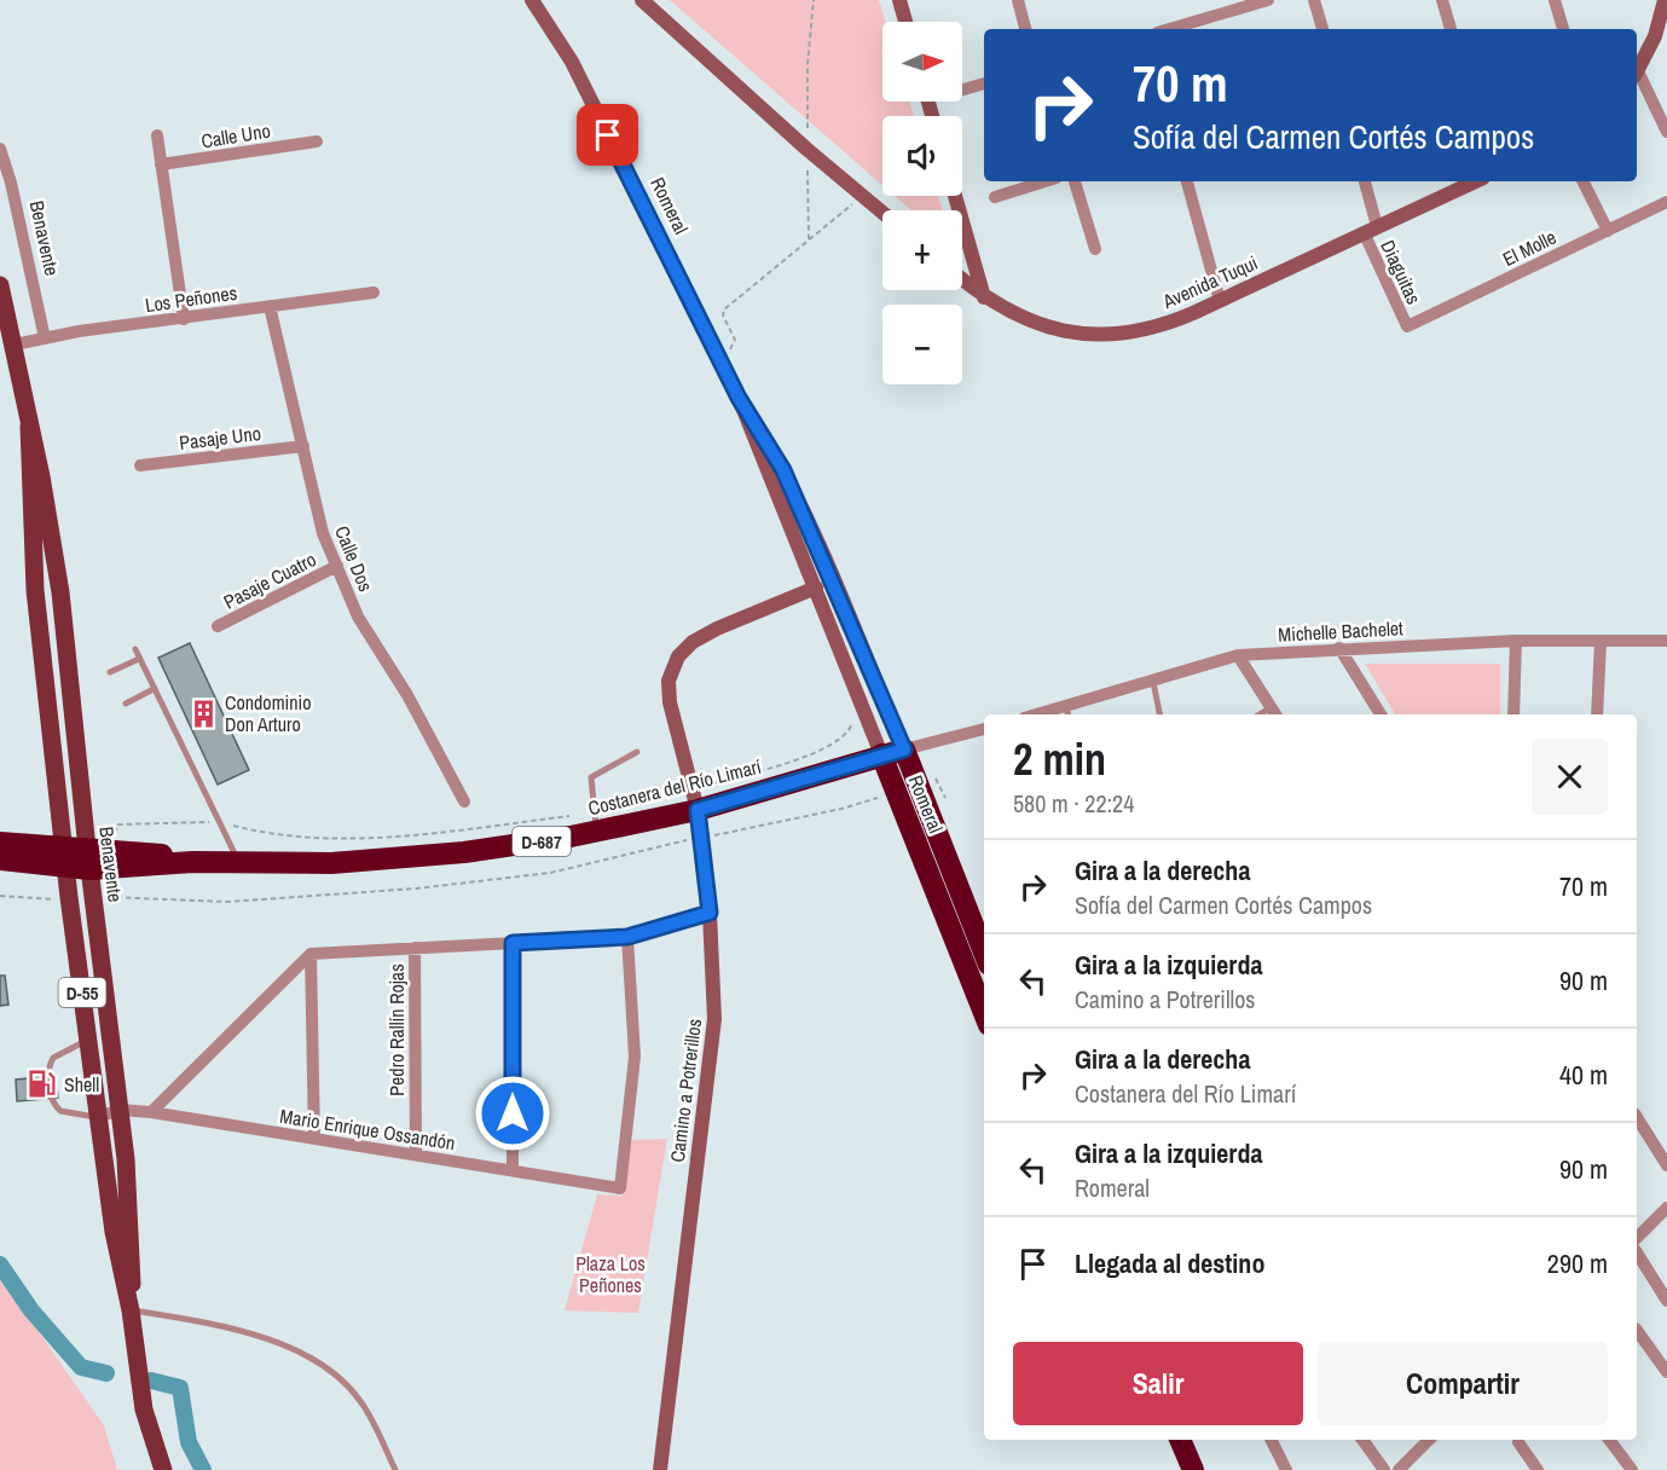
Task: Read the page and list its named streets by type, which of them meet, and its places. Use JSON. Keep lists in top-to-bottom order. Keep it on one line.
{"streets":{"highway":["Romeral","Costanera del Río Limarí","D-687"],"main road":["Benavente","D-55"],"street":["Calle Uno","El Molle","Diaguitas","Avenida Tuqui","Los Peñones","Pasaje Uno","Calle Dos","Pasaje Cuatro","Michelle Bachelet","Pedro Rallín Rojas","Camino a Potrerillos","Mario Enrique Ossandón"]},"crossings":[["Romeral","Costanera del Río Limarí"],["Romeral","Camino a Potrerillos"],["Benavente","Los Peñones"],["Benavente","Costanera del Río Limarí"],["Benavente","Mario Enrique Ossandón"],["El Molle","Diaguitas"],["Diaguitas","Avenida Tuqui"],["Los Peñones","Calle Dos"],["Pasaje Uno","Calle Dos"],["Calle Dos","Pasaje Cuatro"],["Costanera del Río Limarí","Camino a Potrerillos"],["Pedro Rallín Rojas","Mario Enrique Ossandón"]],"parks":["Plaza Los Peñones"],"places":{"building":["Condominio Don Arturo"],"fuel station":["Shell"]},"north":"right","page":{"map_buttons":["+","−"],"turn":["70 m","Sofía del Carmen Cortés Campos"],"heading":["2 min","580 m · 22:24"],"list":[{"name":"Gira a la derecha","note":"Sofía del Carmen Cortés Campos","value":"70 m"},{"name":"Gira a la izquierda","note":"Camino a Potrerillos","value":"90 m"},{"name":"Gira a la derecha","note":"Costanera del Río Limarí","value":"40 m"},{"name":"Gira a la izquierda","note":"Romeral","value":"90 m"},{"name":"Llegada al destino","value":"290 m"}],"buttons":["Salir","Compartir"]}}
